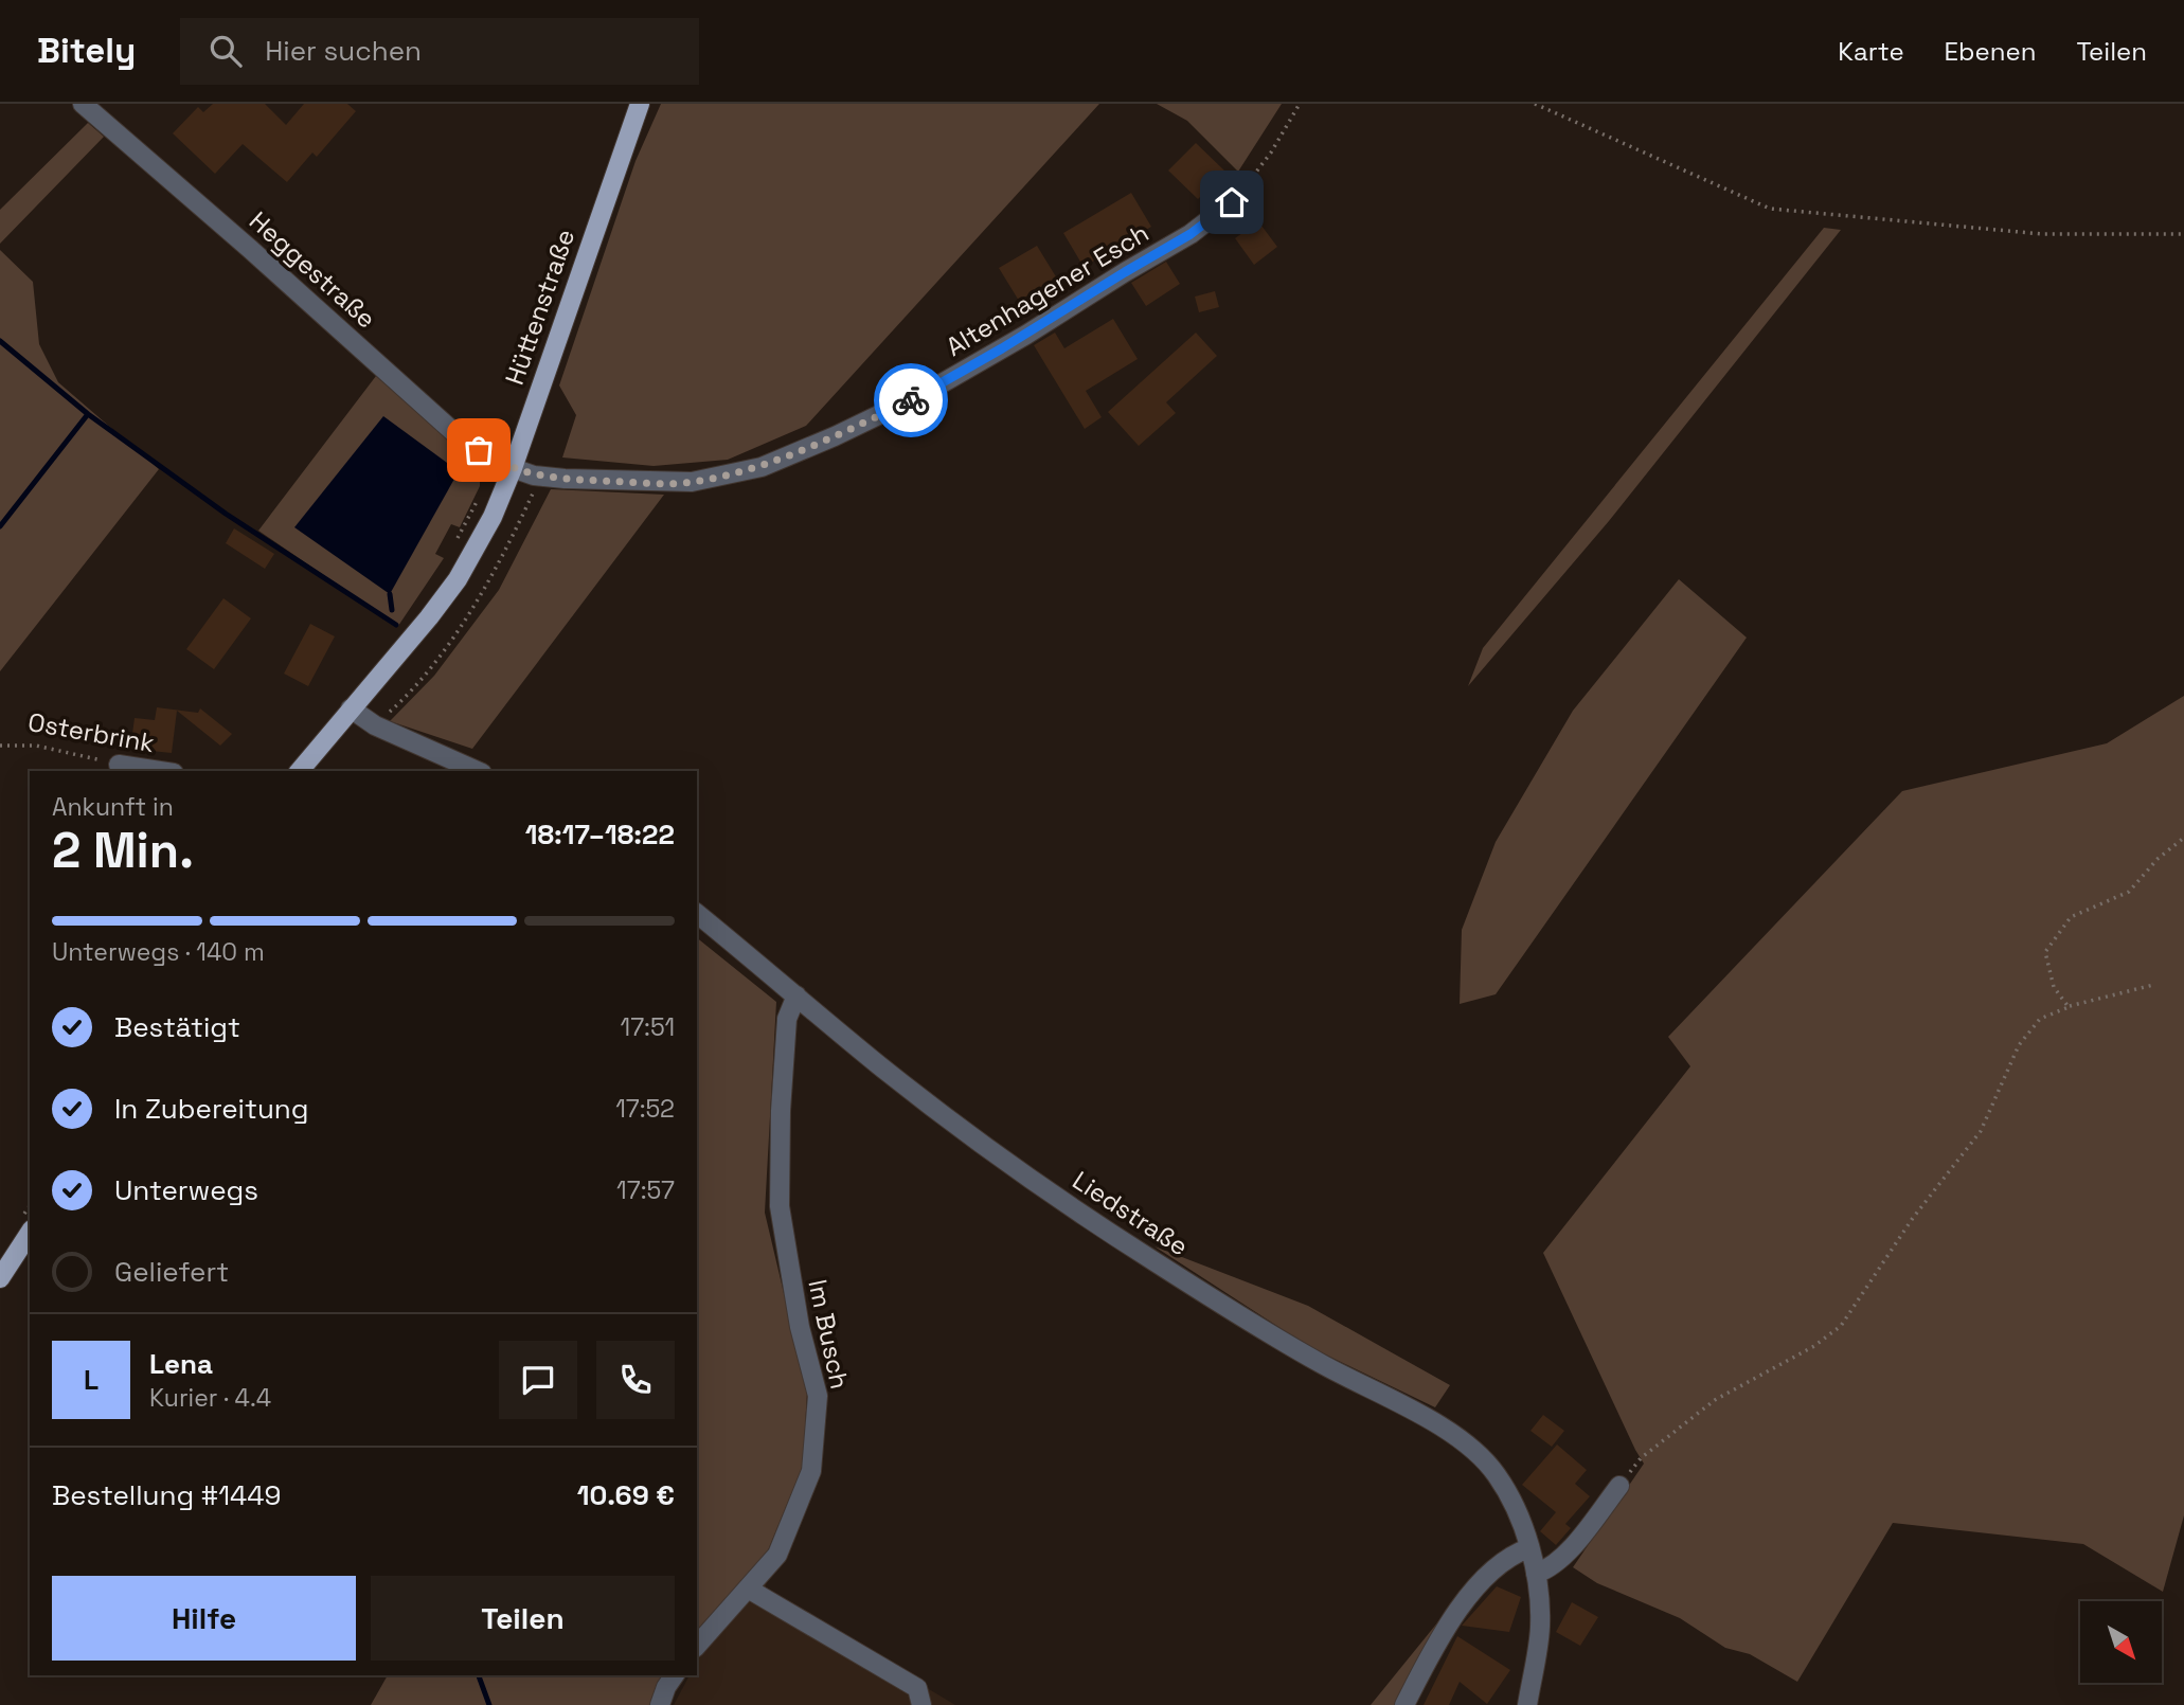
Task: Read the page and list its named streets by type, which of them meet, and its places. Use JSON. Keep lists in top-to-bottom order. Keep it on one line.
{"streets":{"main road":["Hüttenstraße"],"street":["Heggestraße","Altenhagener Esch","Osterbrink","Liedstraße","Im Busch"]},"crossings":[["Heggestraße","Altenhagener Esch"],["Heggestraße","Hüttenstraße"],["Altenhagener Esch","Hüttenstraße"],["Liedstraße","Im Busch"]],"north":"bottom right","page":{"header":"Bitely","search":"Hier suchen","nav":["Karte","Ebenen","Teilen"],"heading":["2 Min.","Ankunft in","18:17–18:22"],"panel":["Lena","Kurier · 4.4","Bestellung #1449","10.69 €"],"bar":"Unterwegs · 140 m","list":[["Bestätigt","17:51"],["In Zubereitung","17:52"],["Unterwegs","17:57"],"Geliefert"],"round":"L","buttons":["Hilfe","Teilen"]}}
